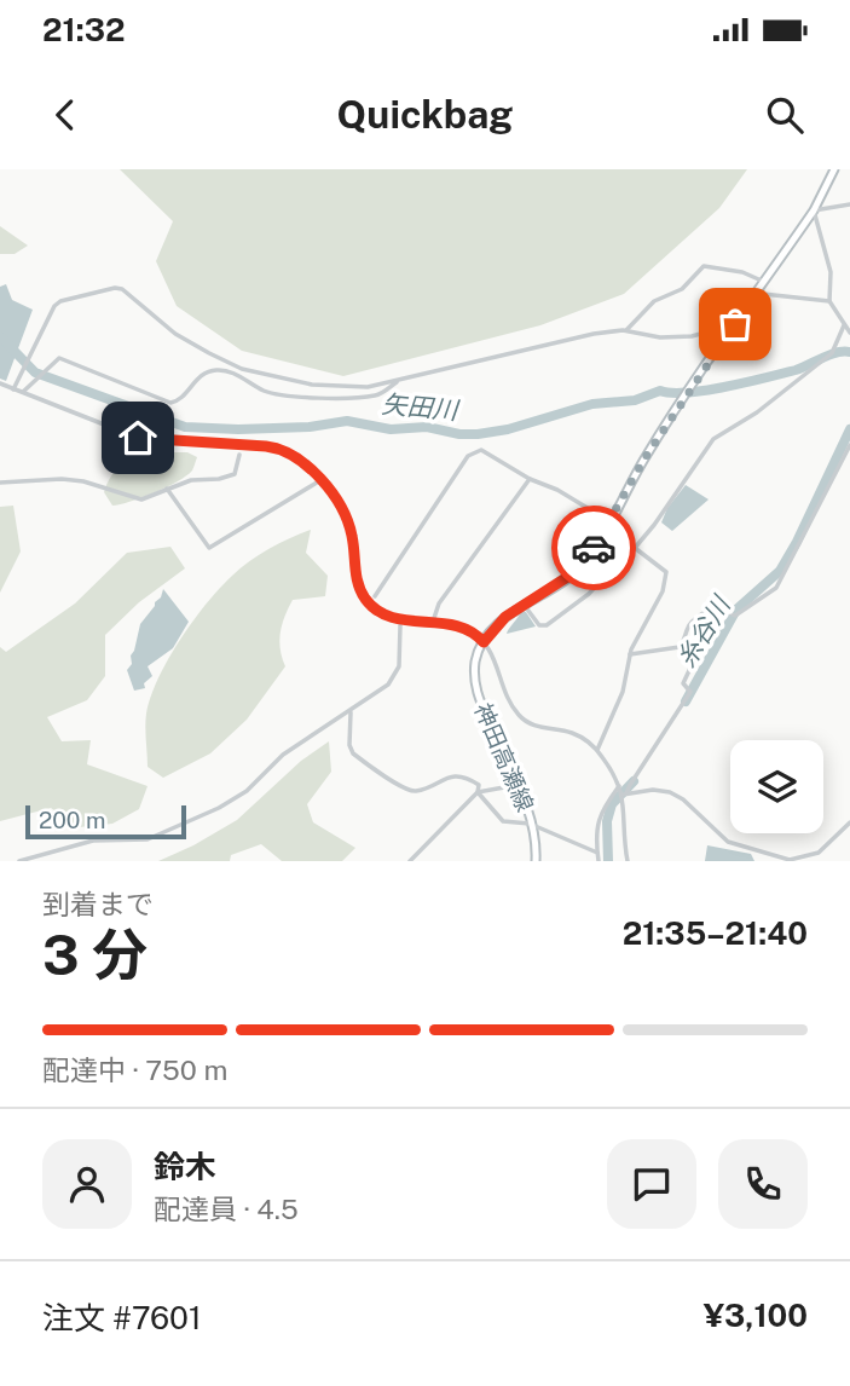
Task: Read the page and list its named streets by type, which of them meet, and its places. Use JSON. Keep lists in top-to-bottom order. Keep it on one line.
{"streets":{"main road":["神田高瀬線"]},"water":["矢田川","糸谷川"],"scale_bar":"200 m","page":{"status":"21:32","header":"Quickbag","scale":"200 m","heading":["3 分","到着まで","21:35–21:40"],"panel":["鈴木","配達員 · 4.5","注文 #7601","¥3,100"],"bar":"配達中 · 750 m"}}
